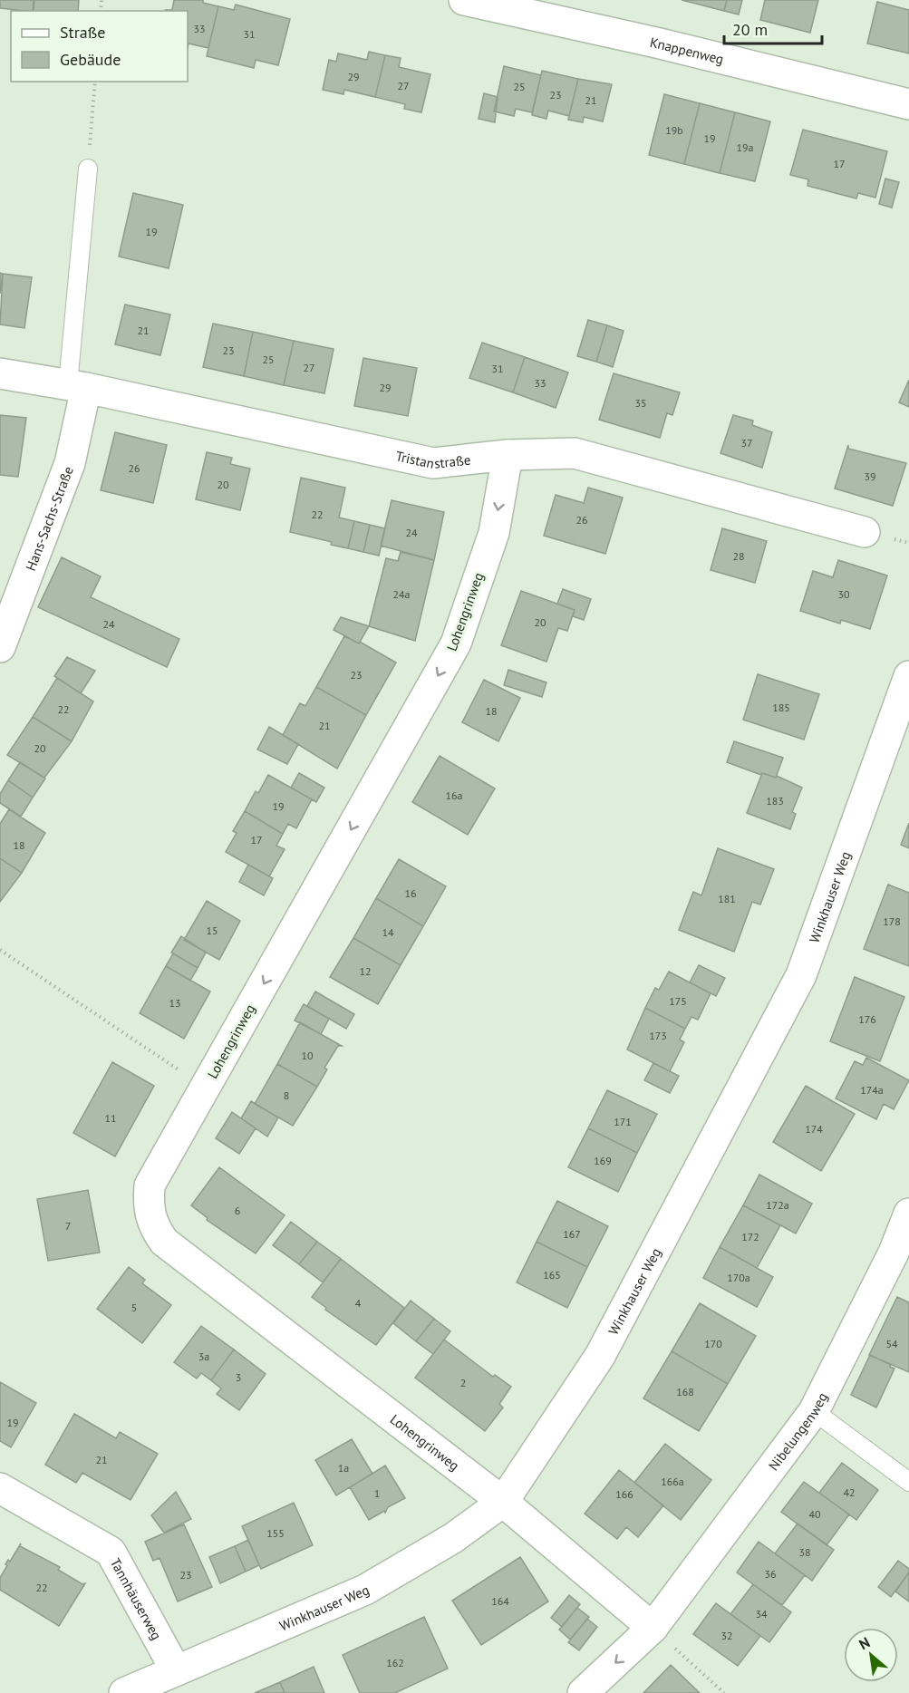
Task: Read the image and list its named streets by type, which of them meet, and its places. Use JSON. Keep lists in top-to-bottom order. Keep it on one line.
{"streets":{"street":["Knappenweg","Tristanstraße","Hans-Sachs-Straße","Lohengrinweg","Winkhauser Weg","Nibelungenweg","Tannhäuserweg"]},"crossings":[["Tristanstraße","Hans-Sachs-Straße"],["Tristanstraße","Lohengrinweg"],["Lohengrinweg","Winkhauser Weg"],["Winkhauser Weg","Tannhäuserweg"]],"one_way":["Lohengrinweg"],"house_numbers":["33","31","29","27","25","23","21","19b","19","19a","17","19","21","23","25","27","31","33","29","35","37","26","39","20","22","26","24","28","24a","30","20","24","23","185","22","18","21","20","16a","183","19","17","18","16","181","178","15","14","12","175","13","176","173","10","174a","8","11","171","174","169","172a","6","7","167","172","165","170a","4","5","170","54","3a","3","2","168","19","21","1a","166a","42","1","166","40","155","38","36","23","22","164","34","32","162"],"legend":["Straße","Gebäude"],"scale_bar":"20 m","north":"top left"}
